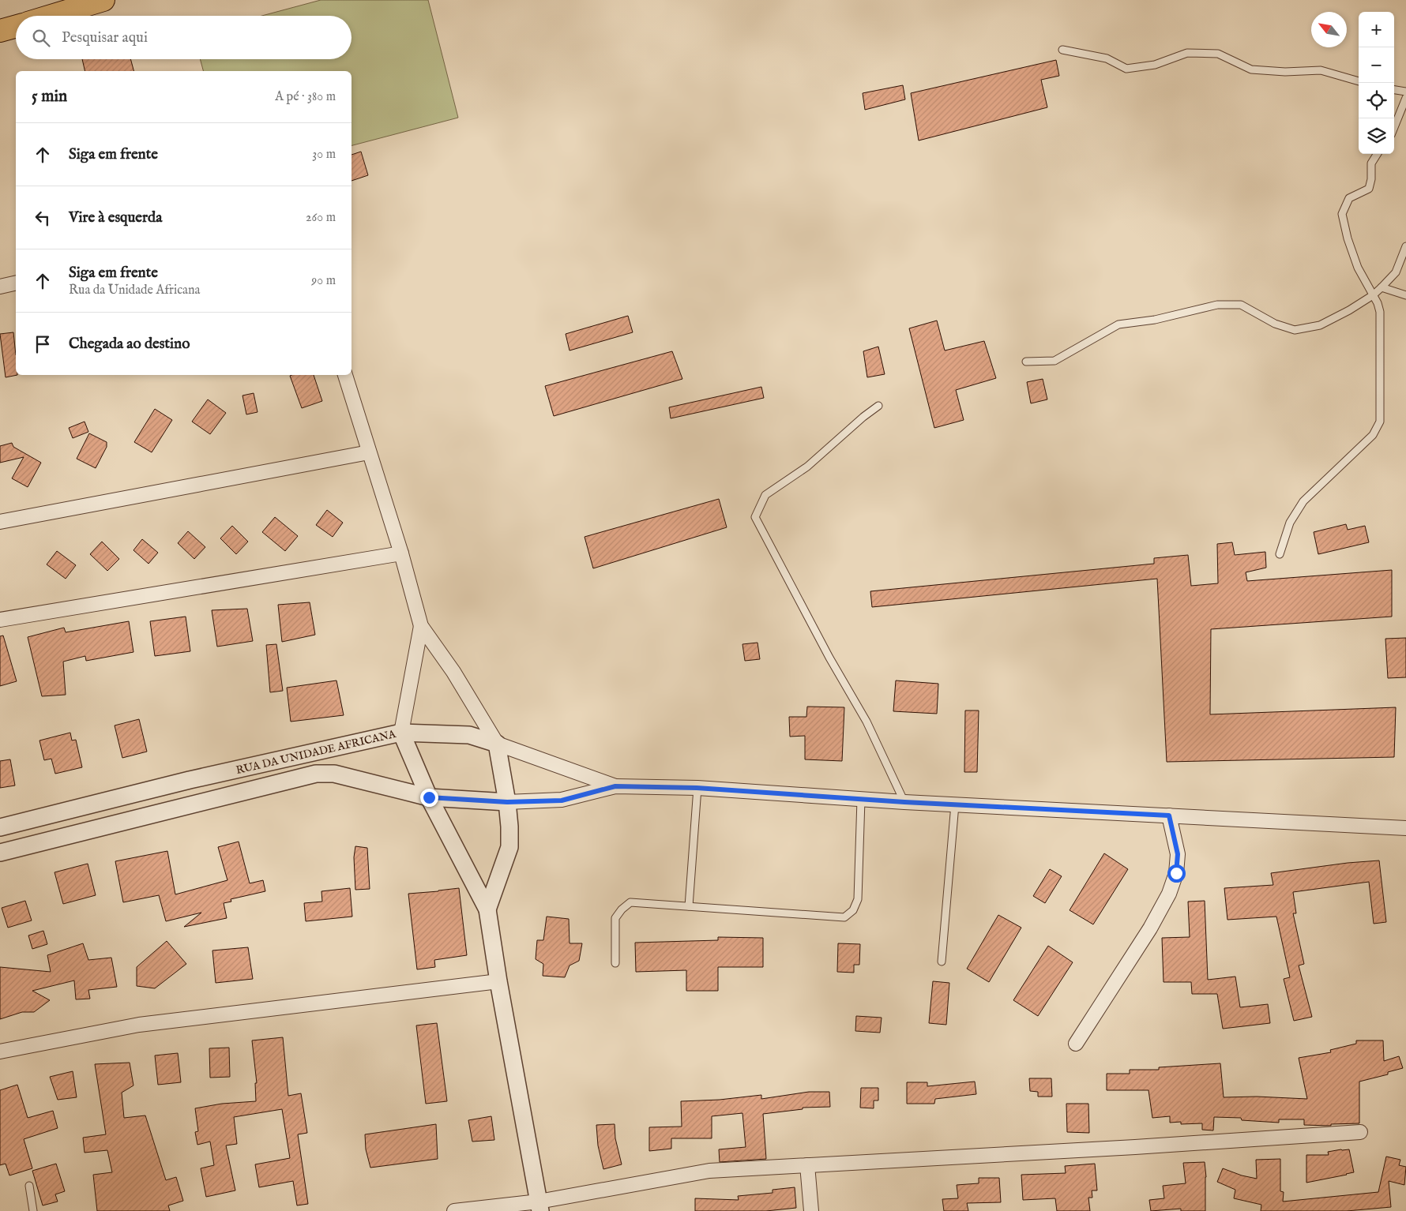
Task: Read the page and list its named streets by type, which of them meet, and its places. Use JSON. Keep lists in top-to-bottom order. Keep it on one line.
{"streets":{"street":["RUA DA UNIDADE AFRICANA"]},"north":"top left","page":{"map_buttons":["+","−"],"search":"Pesquisar aqui","heading":["5 min","A pé · 380 m"],"list":[["Siga em frente","30 m"],["Vire à esquerda","260 m"],["Siga em frente","Rua da Unidade Africana","90 m"],"Chegada ao destino"]}}
